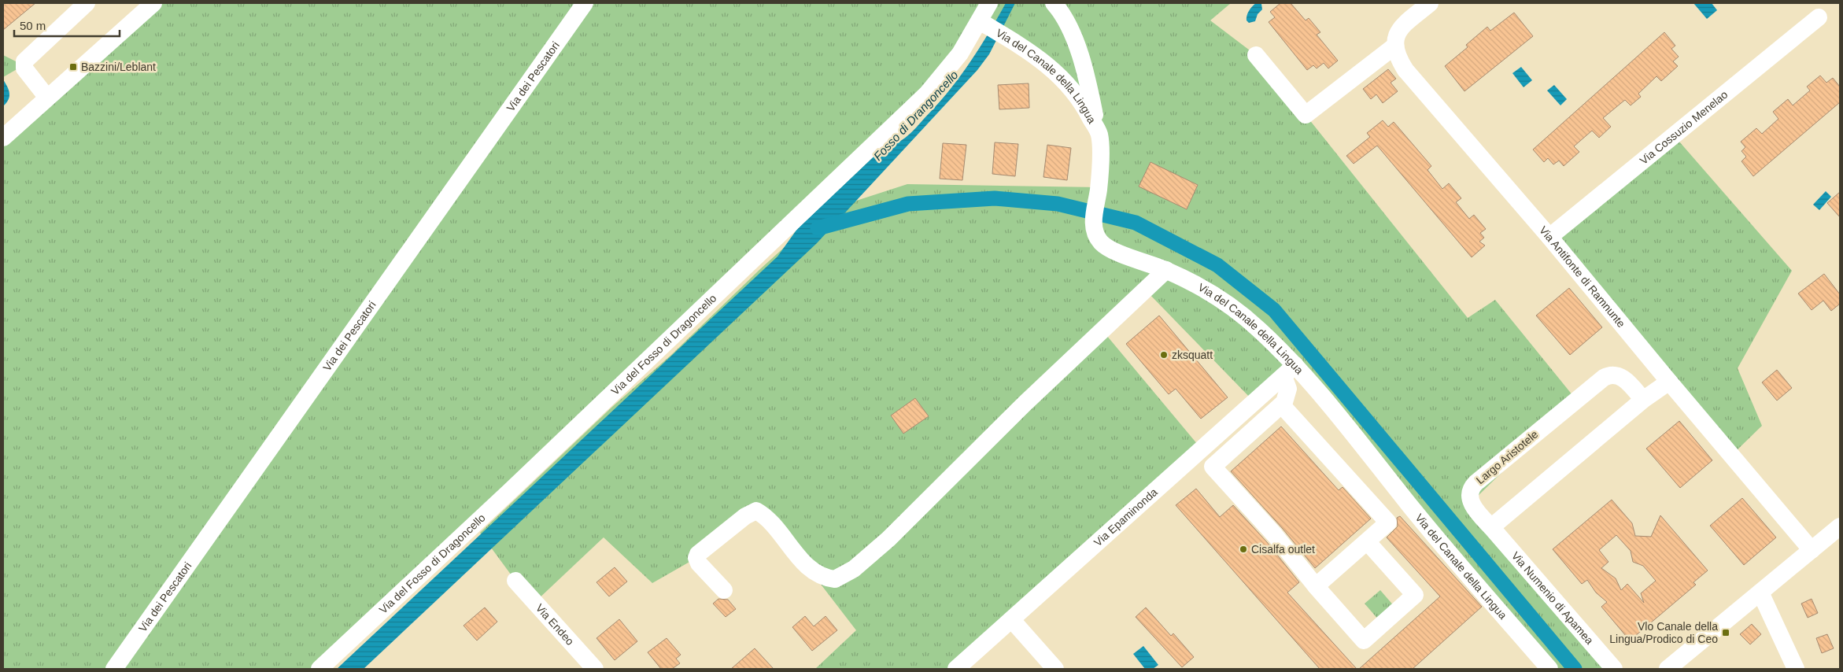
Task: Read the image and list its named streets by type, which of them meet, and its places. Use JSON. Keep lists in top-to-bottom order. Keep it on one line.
{"streets":{"street":["Via dei Pescatori","Via del Canale della Lingua","Via Cossuzio Menelao","Via Antifonte di Ramnunte","Via del Fosso di Dragoncello","Largo Aristotele","Via Epaminonda","Via Numenio di Apamea","Via Endeo"]},"crossings":[["Via del Canale della Lingua","Via del Fosso di Dragoncello"],["Via del Canale della Lingua","Via Epaminonda"],["Via Cossuzio Menelao","Via Antifonte di Ramnunte"],["Largo Aristotele","Via Numenio di Apamea"]],"water":["Fosso di Drangoncello"],"places":{"transit":["Bazzini/Leblant","Vlo Canale della Lingua/Prodico di Ceo"],"other":["zksquatt","Cisalfa outlet"]},"scale_bar":"50 m"}
